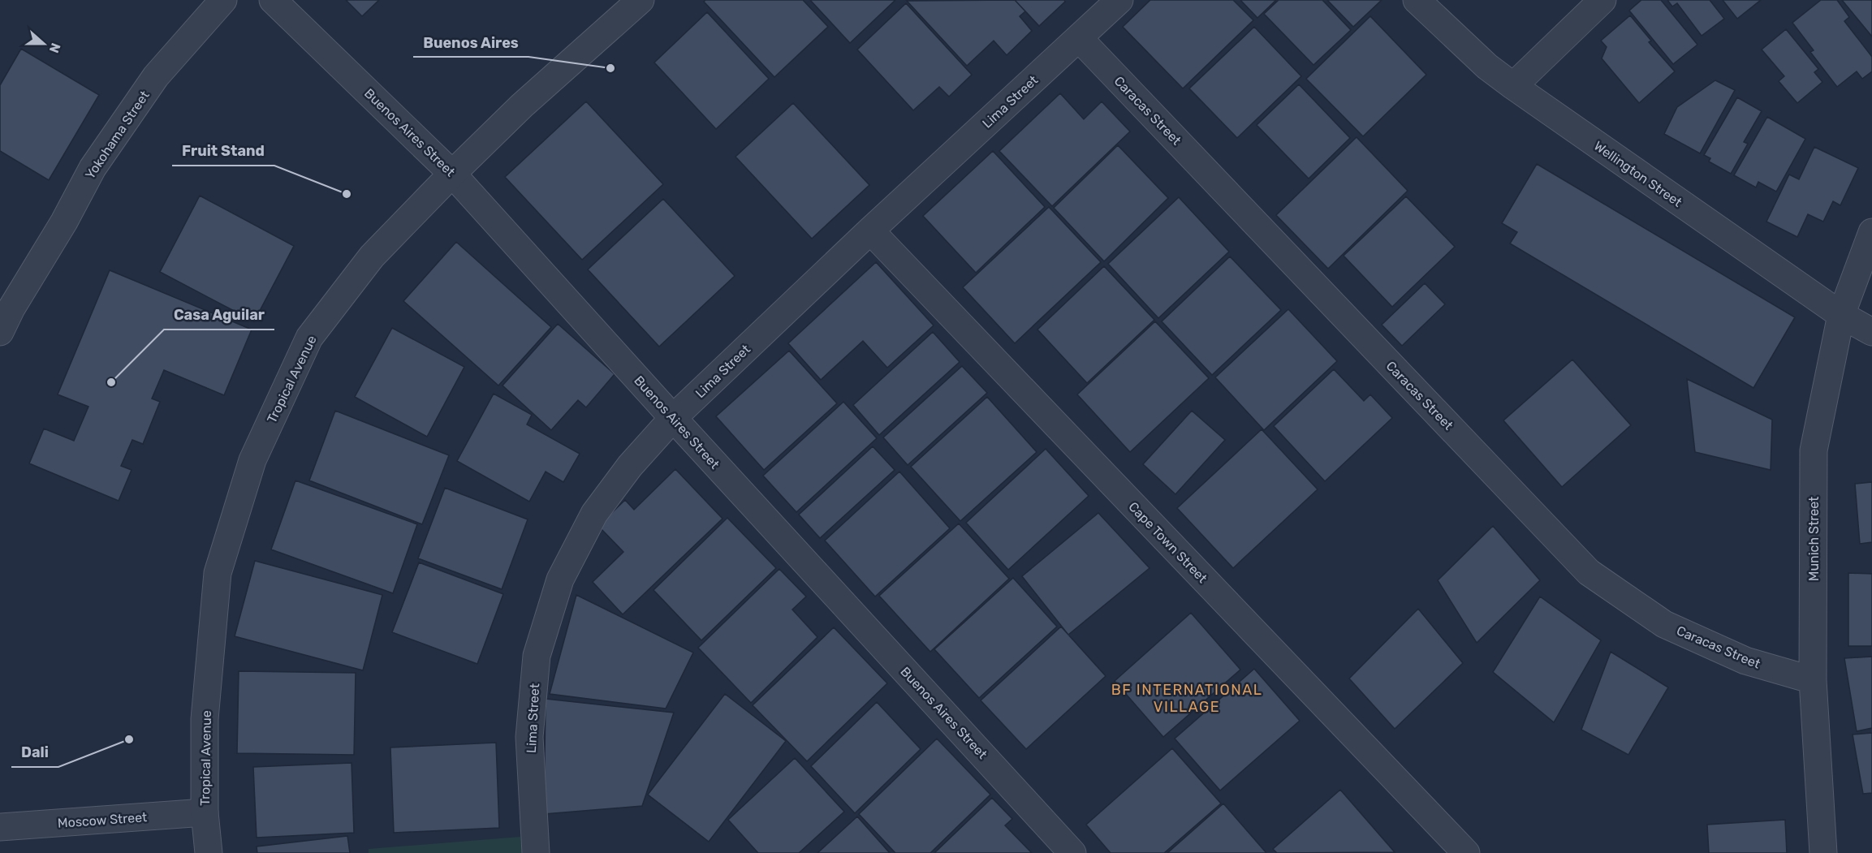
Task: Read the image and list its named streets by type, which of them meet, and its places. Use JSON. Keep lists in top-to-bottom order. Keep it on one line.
{"streets":{"street":["Lima Street","Caracas Street","Buenos Aires Street","Yokohama Street","Wellington Street","Tropical Avenue","Munich Street","Cape Town Street","Moscow Street"]},"crossings":[["Lima Street","Caracas Street"],["Lima Street","Buenos Aires Street"],["Lima Street","Cape Town Street"],["Caracas Street","Munich Street"],["Buenos Aires Street","Tropical Avenue"],["Wellington Street","Munich Street"],["Tropical Avenue","Moscow Street"]],"districts":["BF INTERNATIONAL VILLAGE"],"places":["Buenos Aires","Fruit Stand","Casa Aguilar","Dali"],"north":"right"}
